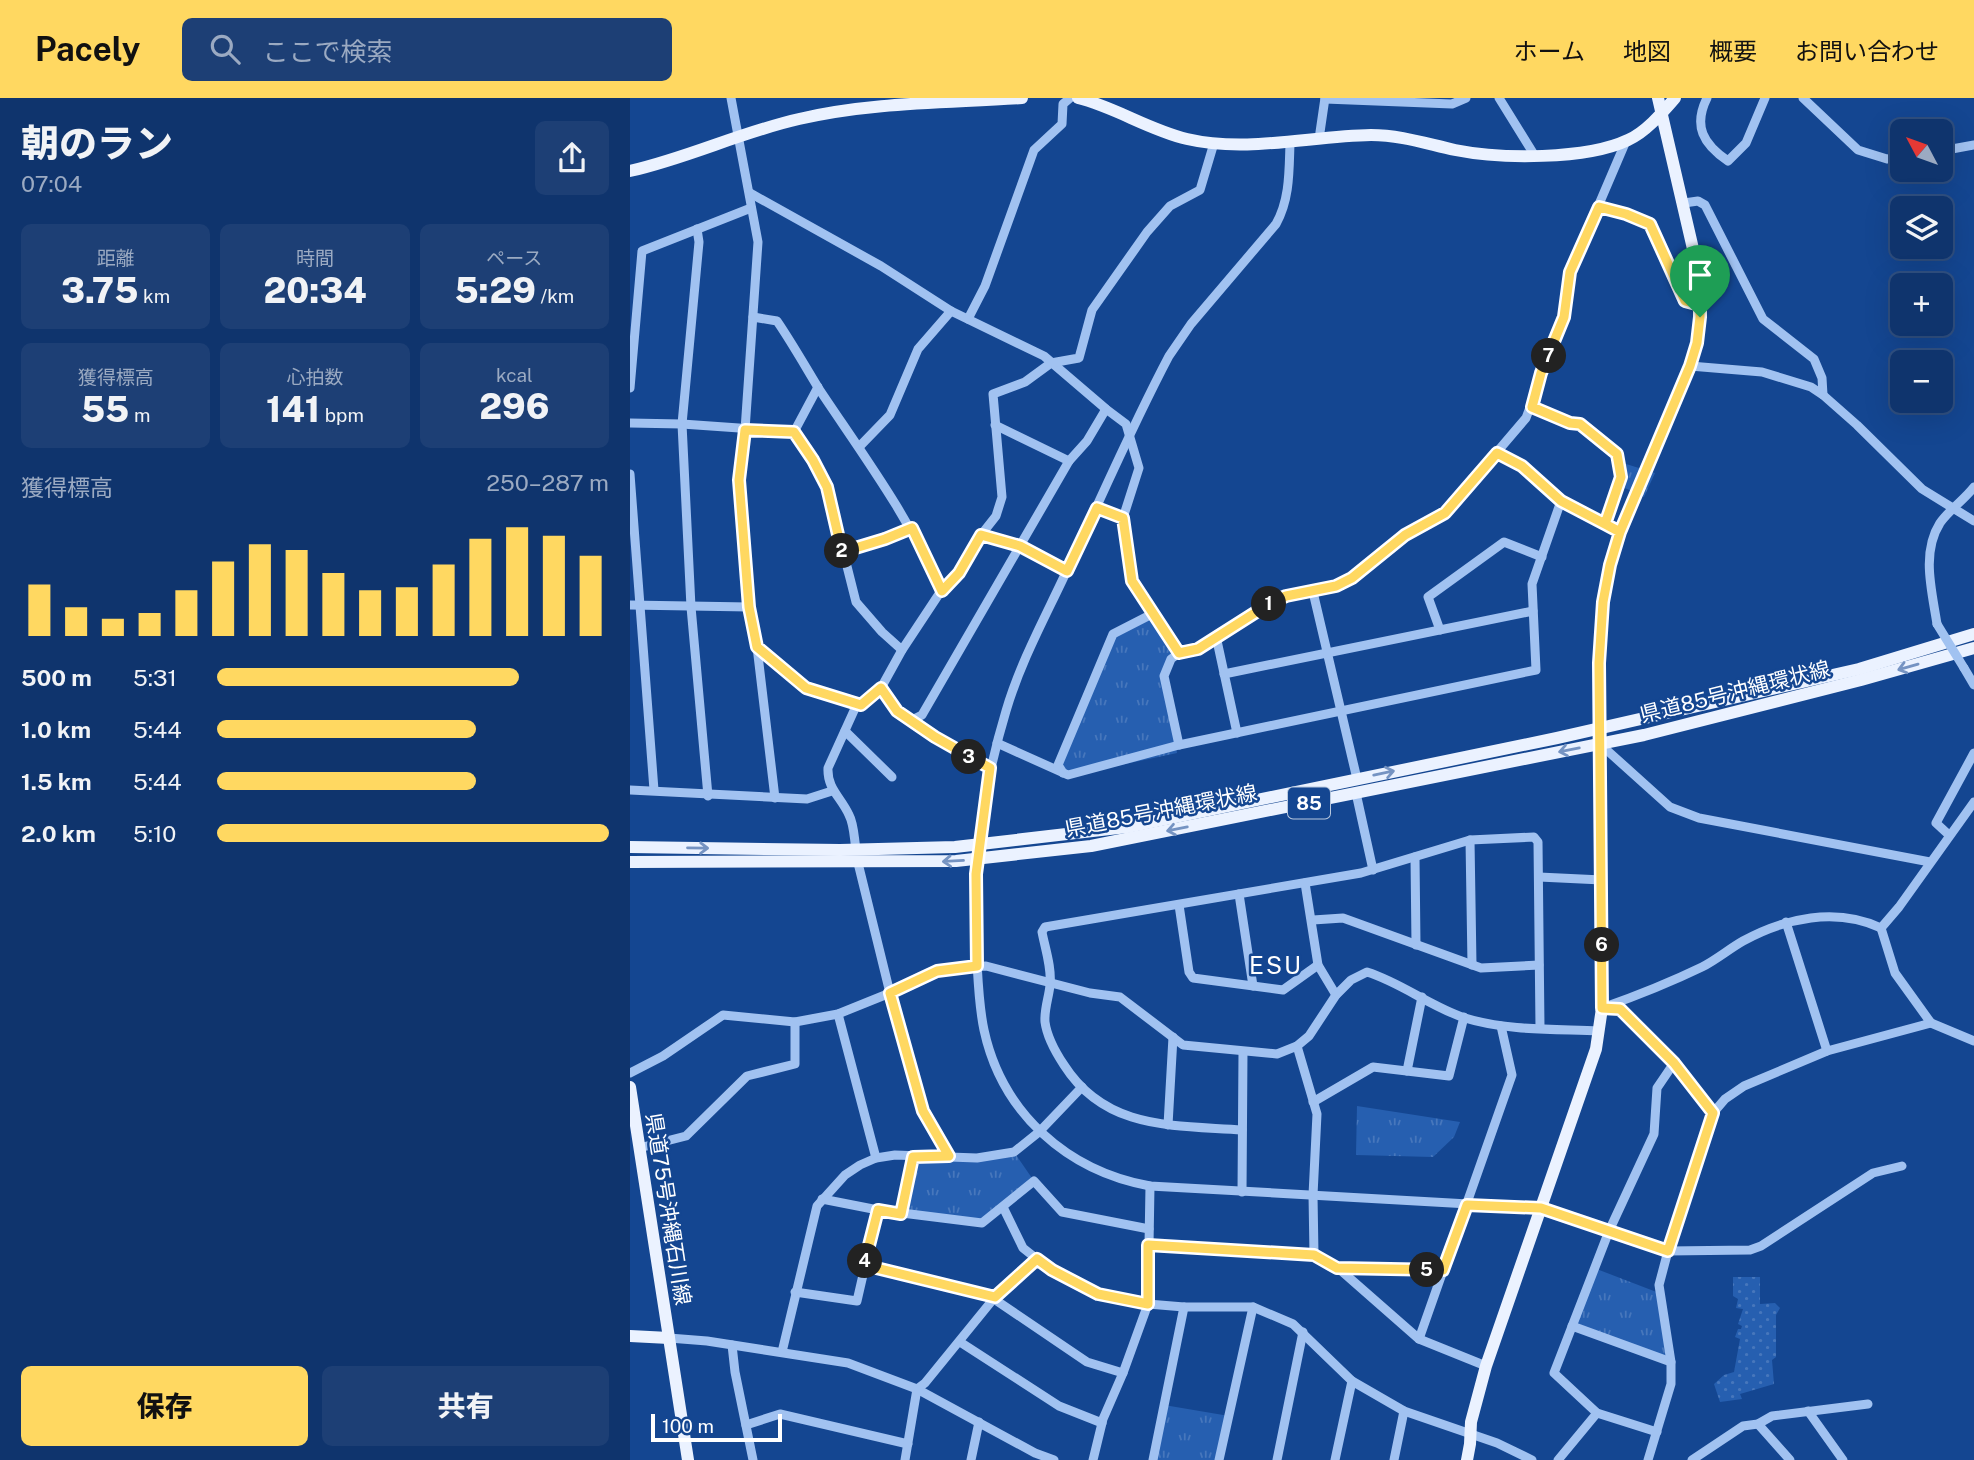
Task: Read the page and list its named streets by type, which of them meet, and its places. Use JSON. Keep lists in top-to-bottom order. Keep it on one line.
{"streets":{"main road":["県道85号沖縄環状線","85","県道75号沖縄石川線"]},"districts":["ESU"],"scale_bar":"100 m","north":"top left","page":{"header":"Pacely","search":"ここで検索","nav":["ホーム","地図","概要","お問い合わせ"],"heading":["朝のラン","07:04"],"map_buttons":["+","−"],"stats":[["距離","3.75 km"],["時間","20:34"],["ペース","5:29 /km"],["獲得標高","55 m"],["心拍数","141 bpm"],["kcal","296"]],"pins":["7","2","1","3","6","4","5"],"chart":["獲得標高","250–287 m"],"list":[{"name":"500 m","note":"5:31"},{"name":"1.0 km","note":"5:44"},{"name":"1.5 km","note":"5:44"},{"name":"2.0 km","note":"5:10"}],"buttons":["保存","共有"],"scale":"100 m"}}
